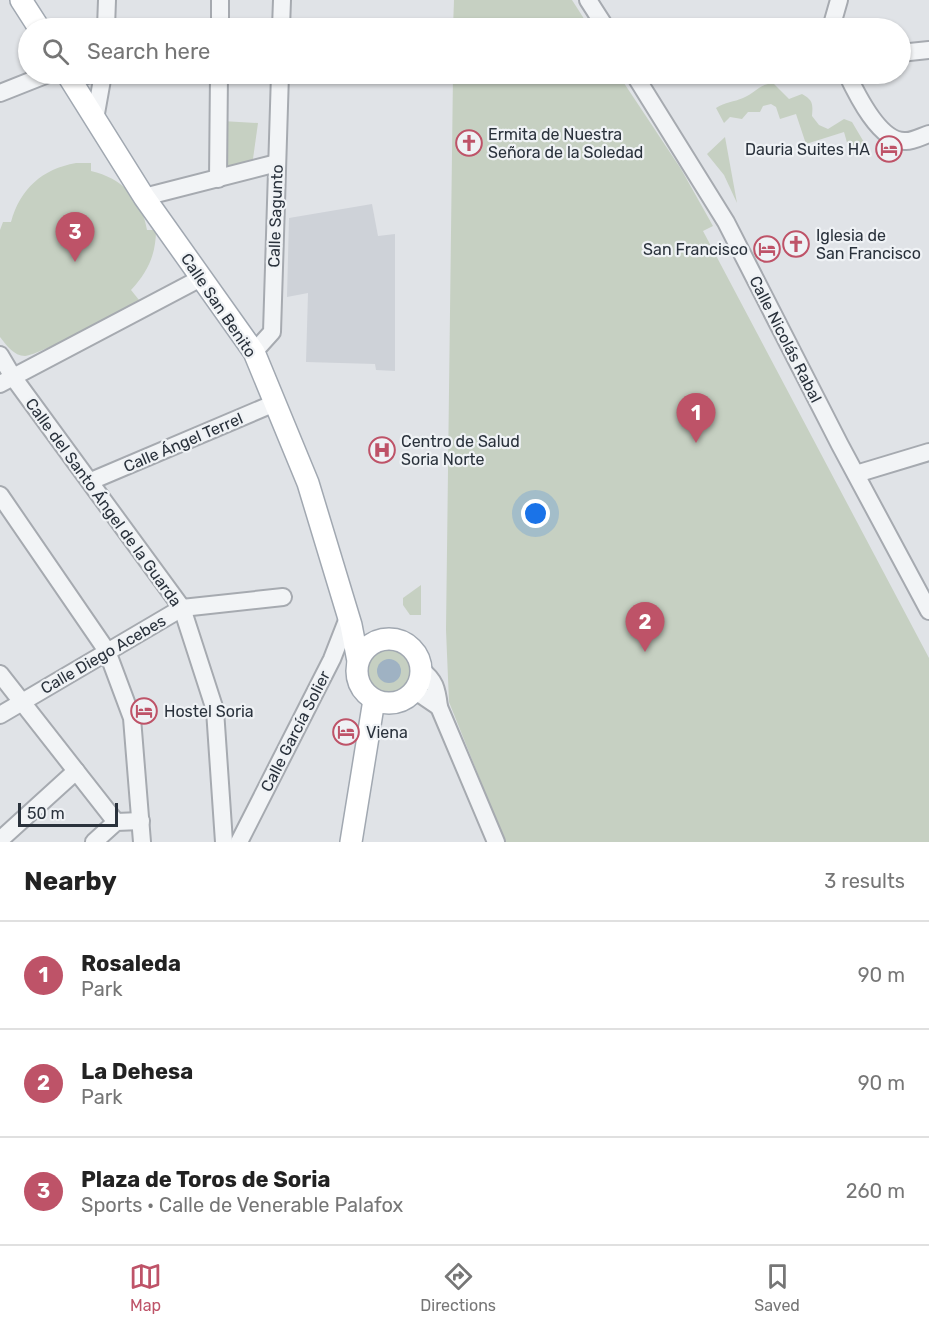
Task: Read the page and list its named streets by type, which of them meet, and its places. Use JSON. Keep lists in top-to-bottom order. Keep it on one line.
{"streets":{"main road":["Calle San Benito"],"street":["Calle Sagunto","Calle Nicolás Rabal","Calle Ángel Terrel","Calle del Santo Ángel de la Guarda","Calle Diego Acebes","Calle García Solier"]},"crossings":[["Calle Sagunto","Calle San Benito"],["Calle San Benito","Calle Ángel Terrel"],["Calle San Benito","Calle García Solier"],["Calle Ángel Terrel","Calle del Santo Ángel de la Guarda"],["Calle del Santo Ángel de la Guarda","Calle Diego Acebes"]],"places":{"church":["Ermita de Nuestra Señora de la Soledad","Iglesia de San Francisco"],"hotel":["Dauria Suites HA","San Francisco","Hostel Soria","Viena"],"hospital":["Centro de Salud Soria Norte"]},"scale_bar":"50 m","page":{"search":"Search here","pins":["3","1","2"],"scale":"50 m","heading":["Nearby","3 results"],"list":[{"mark":"1","name":"Rosaleda","note":"Park","value":"90 m"},{"mark":"2","name":"La Dehesa","note":"Park","value":"90 m"},{"mark":"3","name":"Plaza de Toros de Soria","note":"Sports · Calle de Venerable Palafox","value":"260 m"}],"nav":["Map","Directions","Saved"]}}
